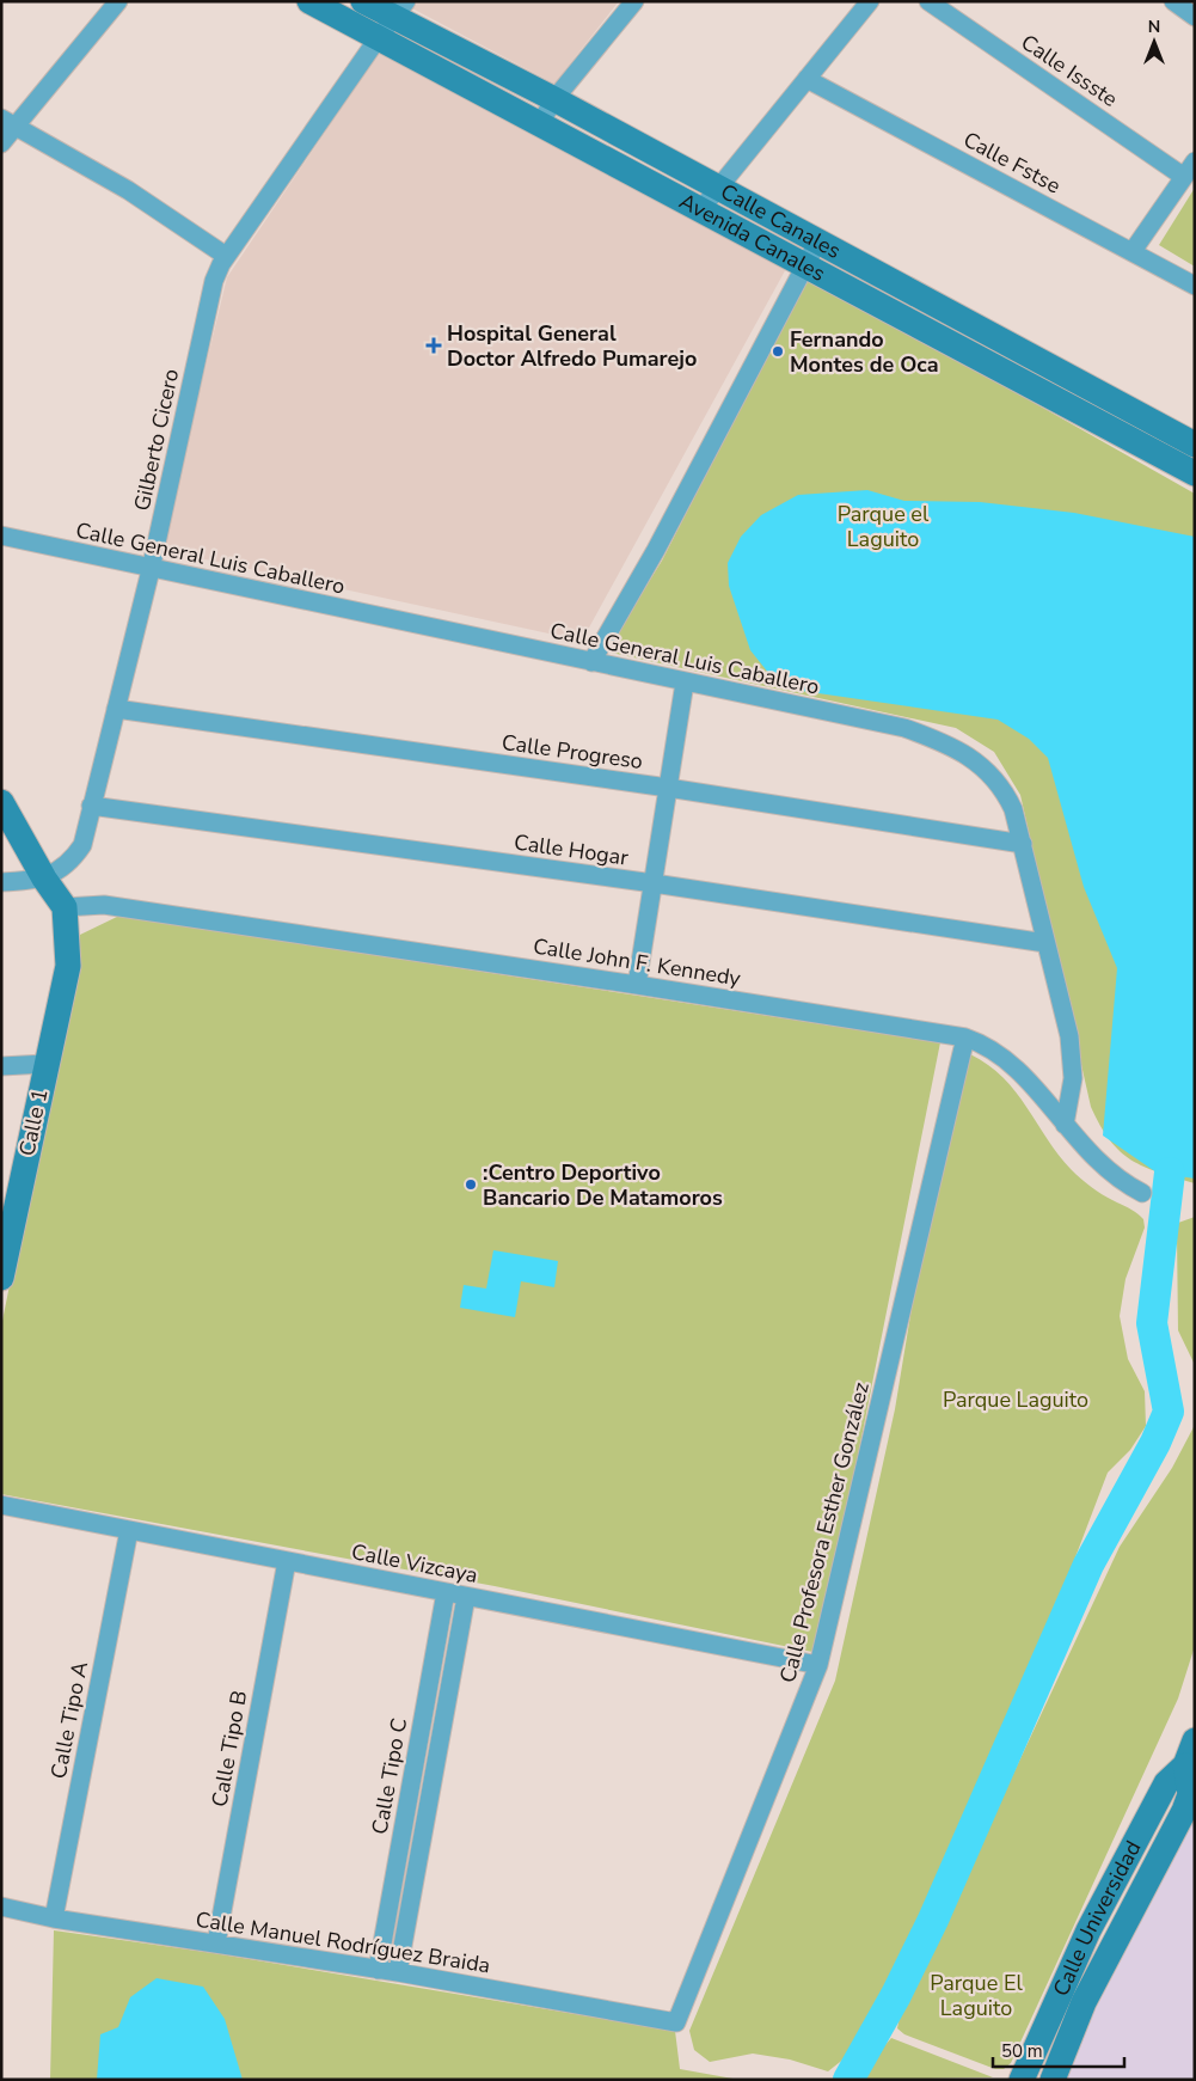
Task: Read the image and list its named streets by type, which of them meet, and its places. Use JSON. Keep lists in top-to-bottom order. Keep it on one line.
{"streets":{"main road":["Calle Canales","Avenida Canales","Calle 1","Calle Universidad"],"street":["Calle Issste","Calle Fstse","Gilberto Cicero","Calle General Luis Caballero","Calle Progreso","Calle Hogar","Calle John F. Kennedy","Calle Profesora Esther González","Calle Vizcaya","Calle Tipo A","Calle Tipo B","Calle Tipo C","Calle Manuel Rodríguez Braida"]},"crossings":[["Calle Canales","Gilberto Cicero"],["Avenida Canales","Gilberto Cicero"],["Gilberto Cicero","Calle General Luis Caballero"],["Gilberto Cicero","Calle Progreso"],["Gilberto Cicero","Calle Hogar"],["Calle General Luis Caballero","Calle Progreso"],["Calle General Luis Caballero","Calle Hogar"],["Calle General Luis Caballero","Calle John F. Kennedy"],["Calle John F. Kennedy","Calle 1"],["Calle John F. Kennedy","Calle Profesora Esther González"],["Calle Profesora Esther González","Calle Vizcaya"],["Calle Profesora Esther González","Calle Manuel Rodríguez Braida"],["Calle Vizcaya","Calle Tipo A"],["Calle Vizcaya","Calle Tipo B"],["Calle Vizcaya","Calle Tipo C"],["Calle Tipo A","Calle Manuel Rodríguez Braida"],["Calle Tipo B","Calle Manuel Rodríguez Braida"],["Calle Tipo C","Calle Manuel Rodríguez Braida"]],"parks":["Parque el Laguito","Parque Laguito","Parque El Laguito"],"places":{"health":["Hospital General Doctor Alfredo Pumarejo"],"other":["Fernando Montes de Oca",":Centro Deportivo Bancario De Matamoros"]},"scale_bar":"50 m","north":"top"}
